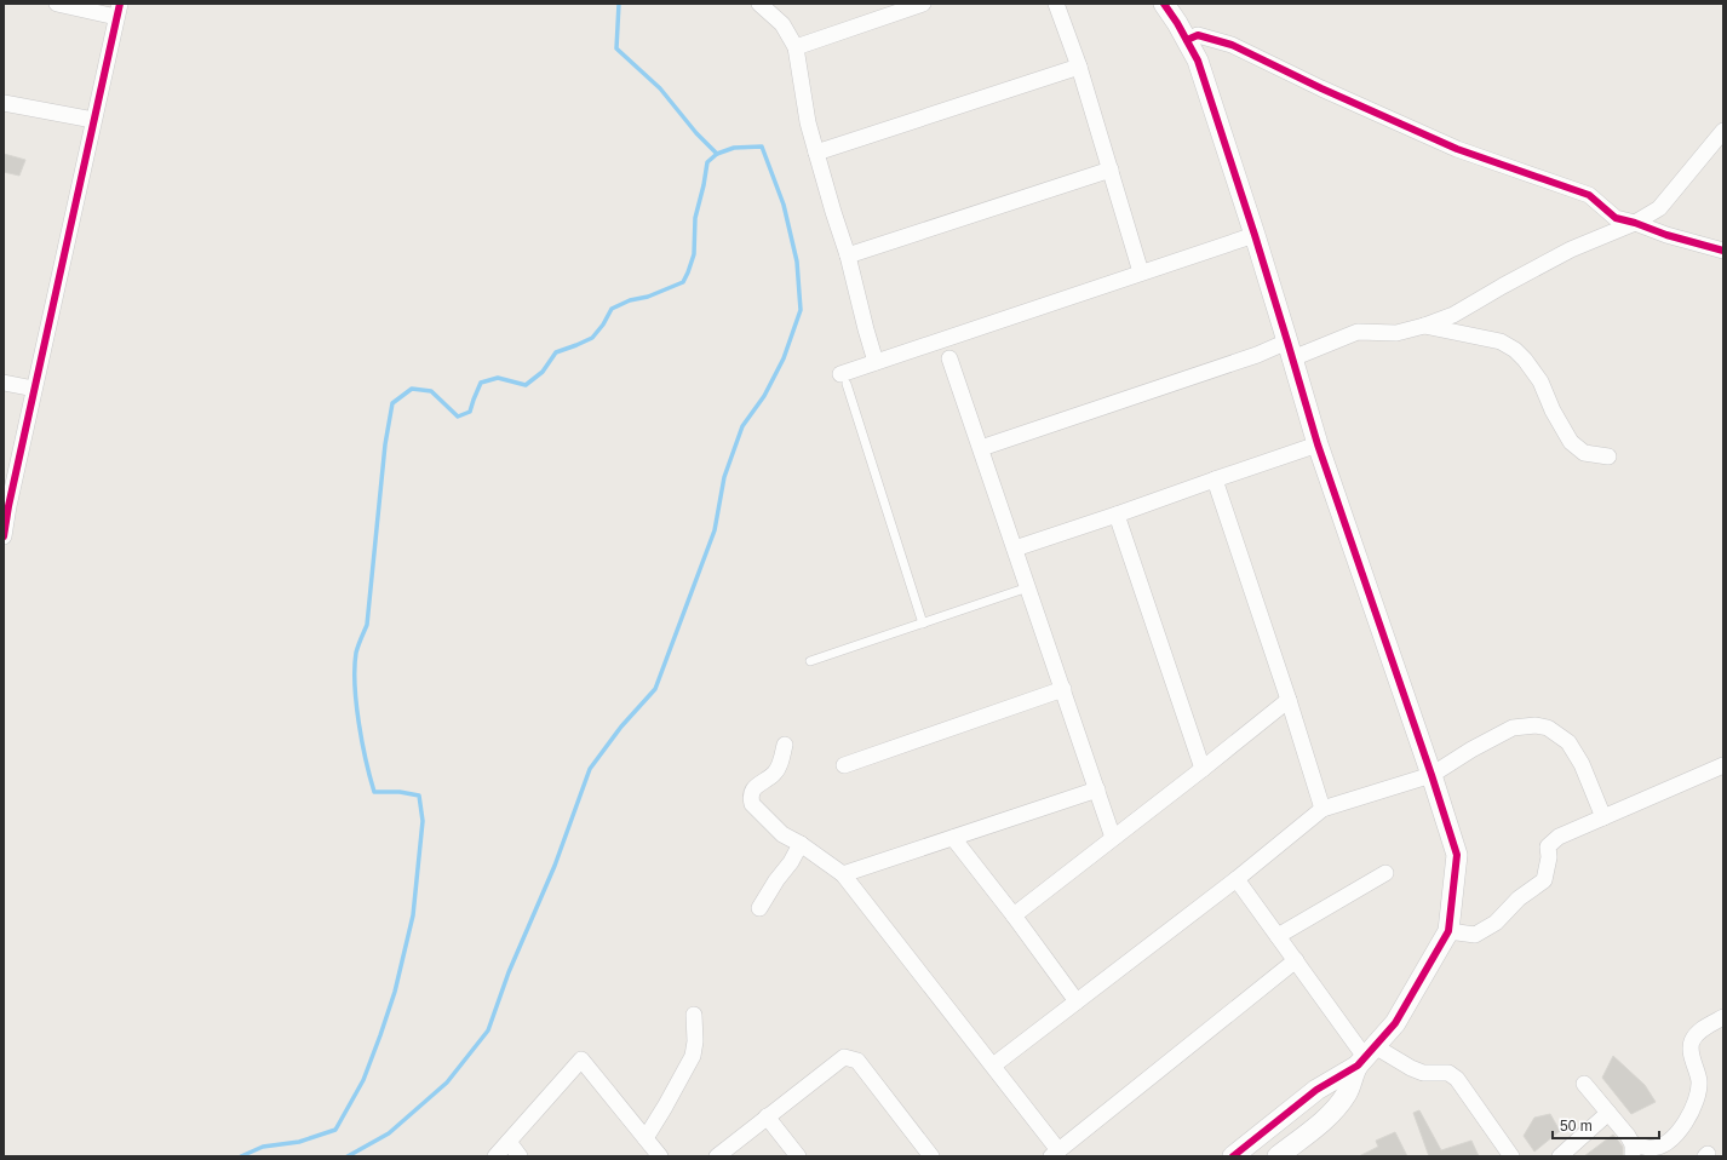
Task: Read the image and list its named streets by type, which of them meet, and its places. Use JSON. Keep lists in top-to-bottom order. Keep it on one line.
{"scale_bar":"50 m"}
